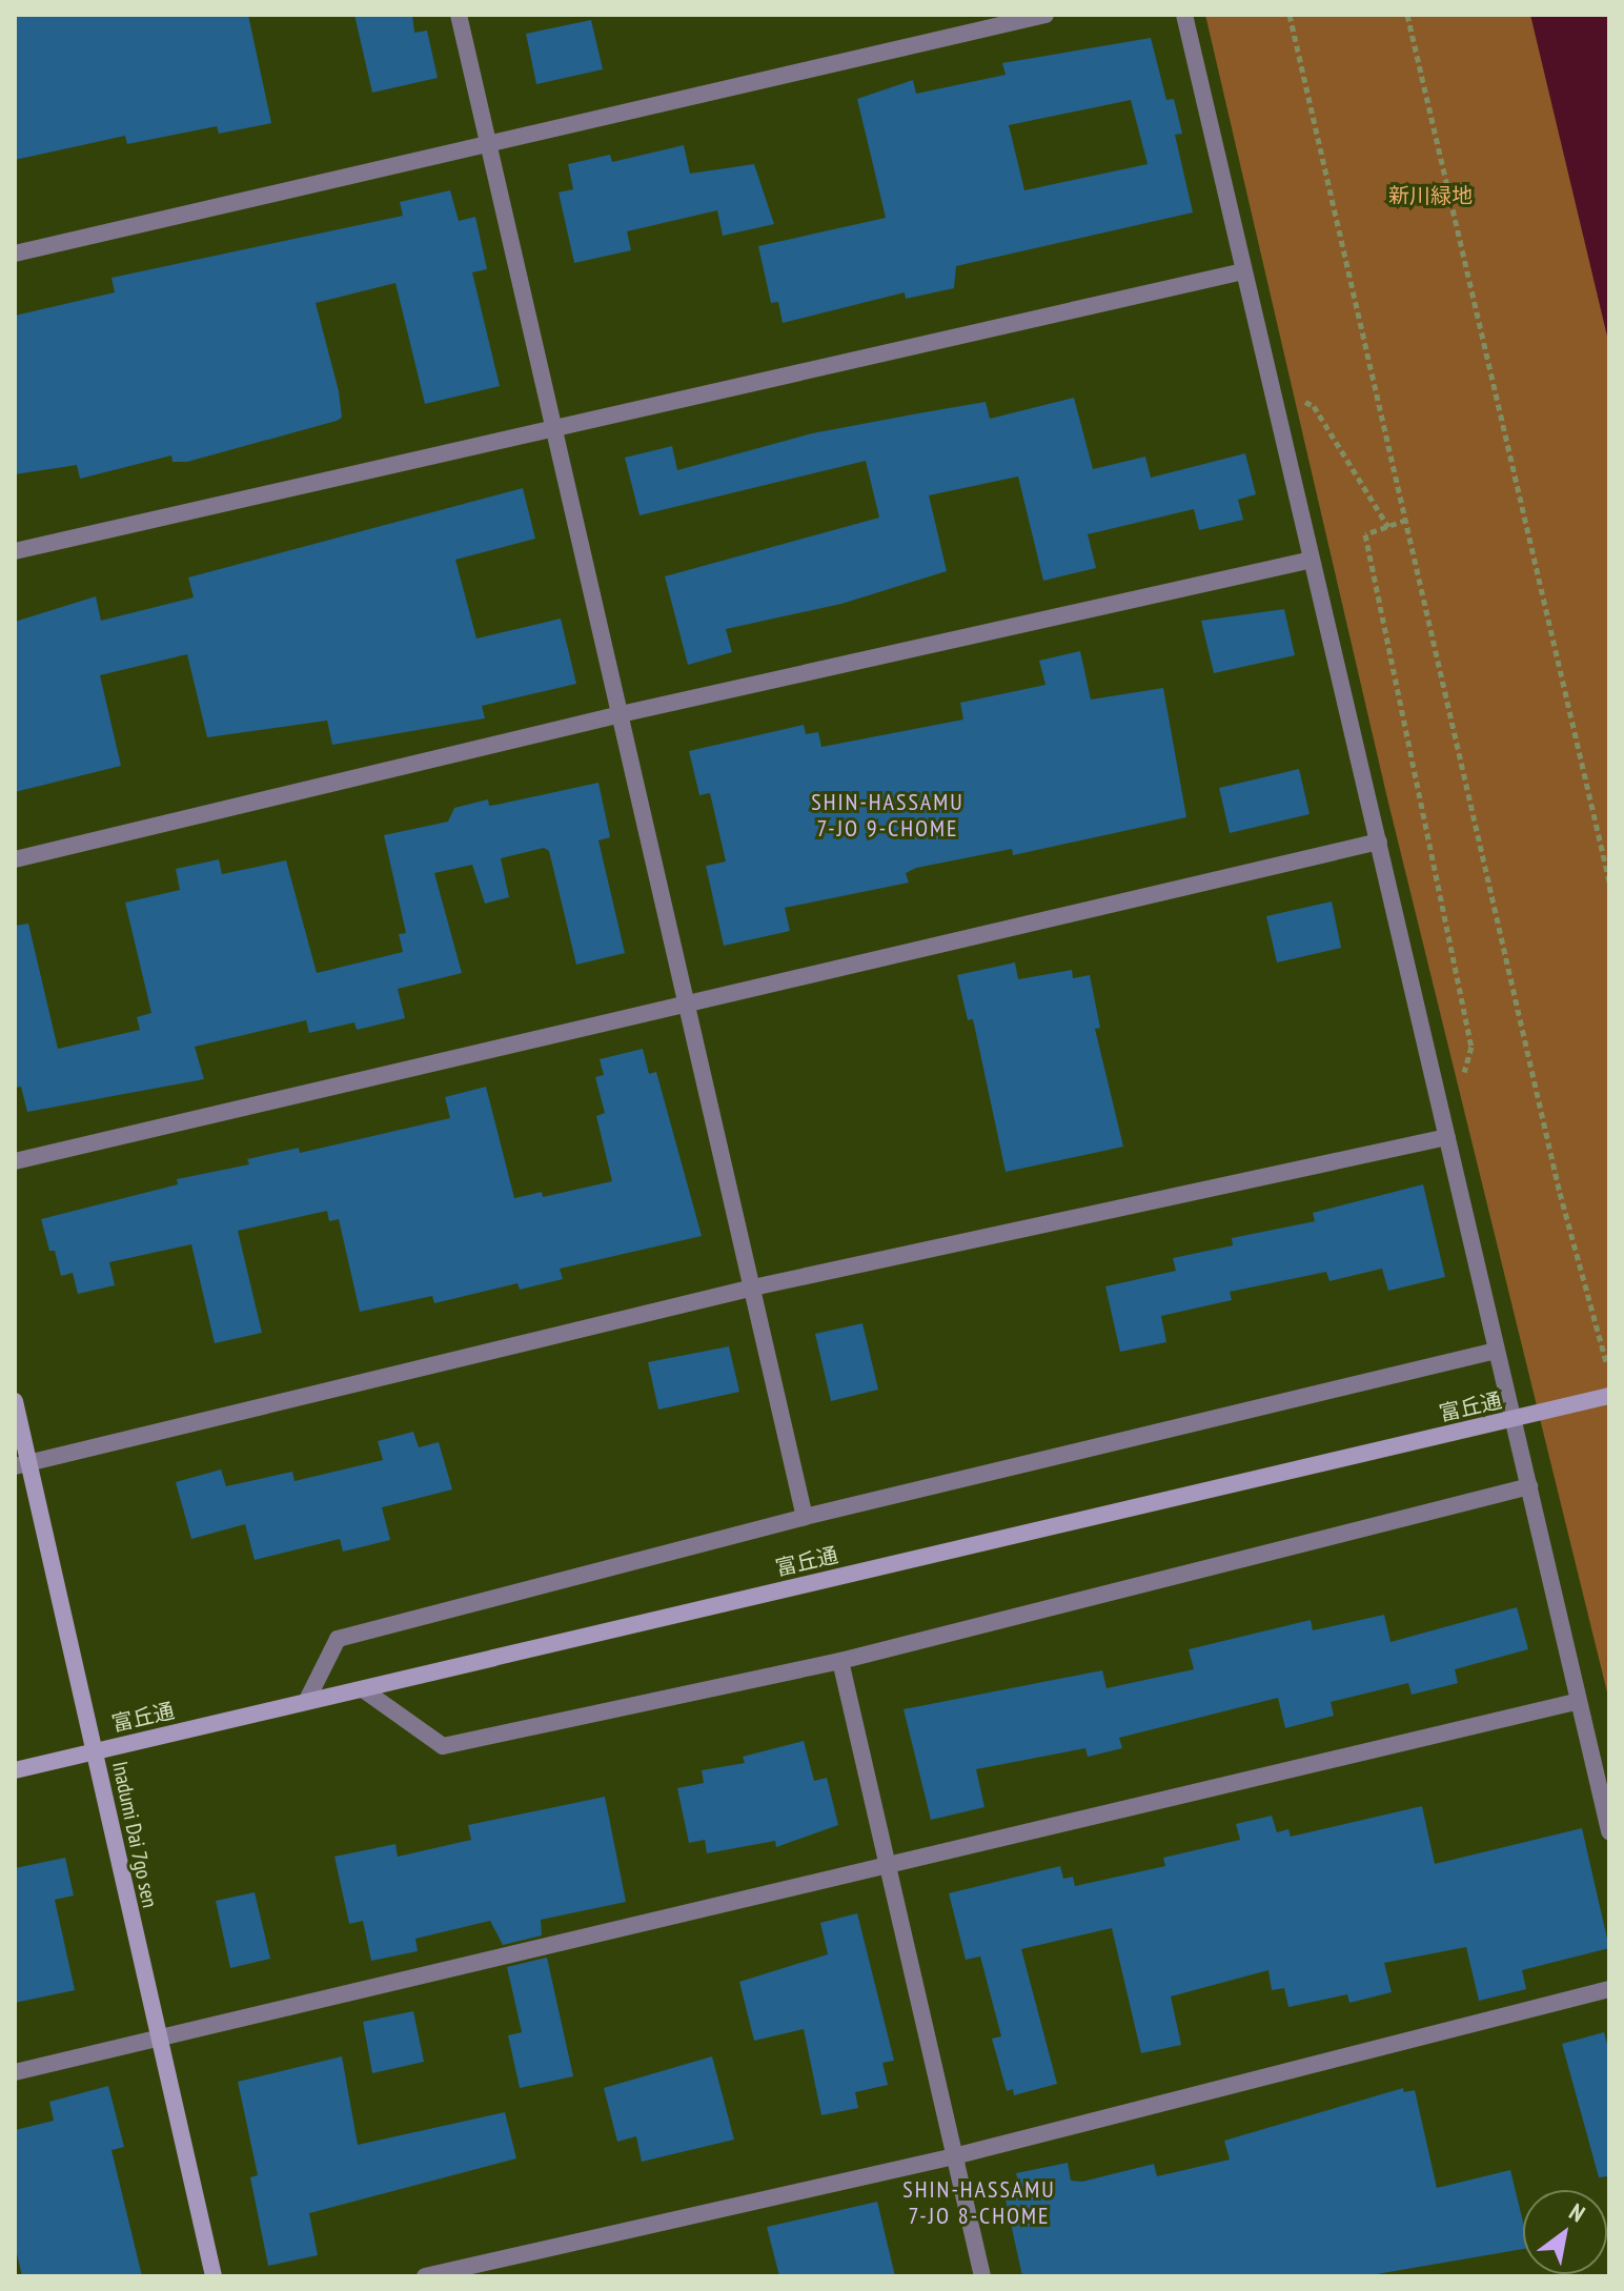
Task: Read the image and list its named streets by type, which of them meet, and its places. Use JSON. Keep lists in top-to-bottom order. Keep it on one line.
{"streets":{"street":["富丘通","Inadumi Dai 7go sen"]},"crossings":[["富丘通","Inadumi Dai 7go sen"]],"districts":["SHIN-HASSAMU 7-JO 9-CHOME","SHIN-HASSAMU 7-JO 8-CHOME"],"parks":["新川緑地"],"north":"top right"}
